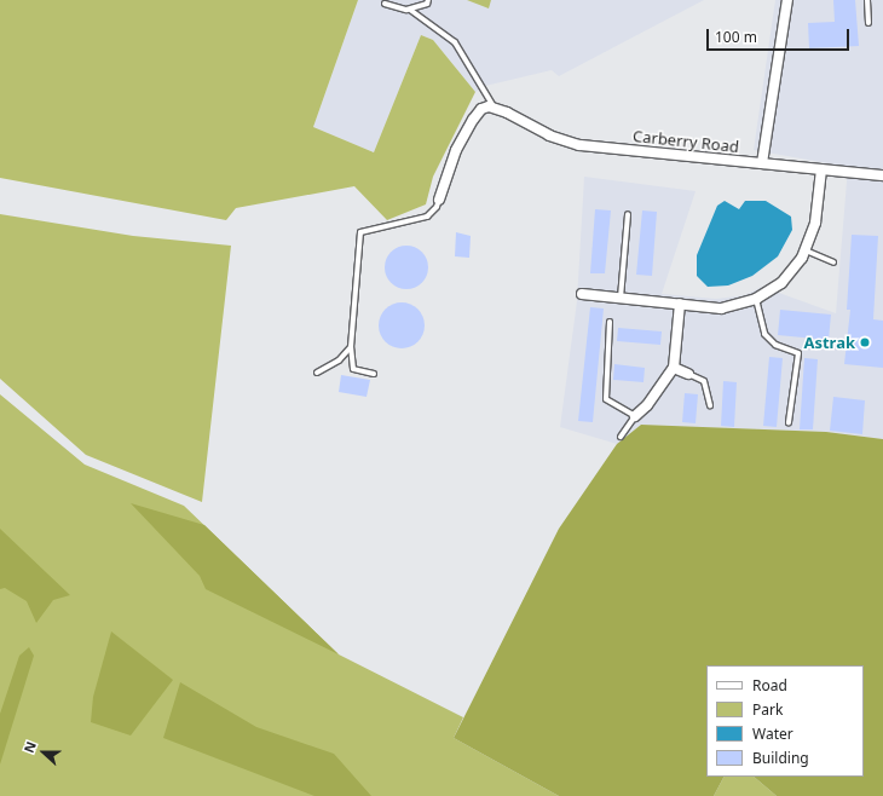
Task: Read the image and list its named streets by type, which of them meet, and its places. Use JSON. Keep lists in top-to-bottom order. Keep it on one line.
{"streets":{"street":["Carberry Road"]},"places":["Astrak"],"legend":["Road","Park","Water","Building"],"scale_bar":"100 m","north":"left"}
